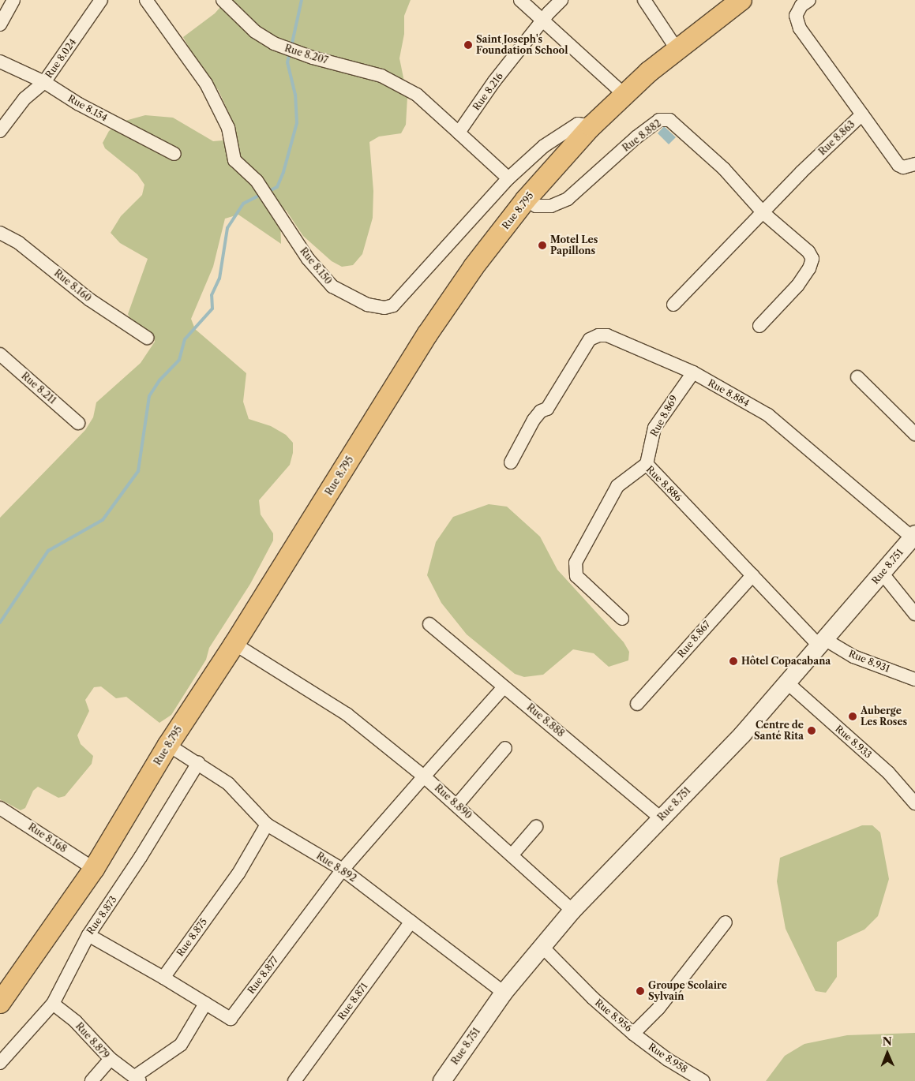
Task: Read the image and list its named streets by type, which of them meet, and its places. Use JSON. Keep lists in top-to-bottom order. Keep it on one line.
{"streets":{"highway":["Rue 8.795"],"main road":["Rue 8.751"],"street":["Rue 8.207","Rue 8.024","Rue 8.216","Rue 8.154","Rue 8.882","Rue 8.863","Rue 8.150","Rue 8.160","Rue 8.211","Rue 8.884","Rue 8.869","Rue 8.886","Rue 8.867","Rue 8.931","Rue 8.888","Rue 8.933","Rue 8.890","Rue 8.168","Rue 8.892","Rue 8.873","Rue 8.875","Rue 8.877","Rue 8.871","Rue 8.956","Rue 8.879","Rue 8.958"]},"crossings":[["Rue 8.207","Rue 8.216"],["Rue 8.024","Rue 8.154"],["Rue 8.882","Rue 8.863"],["Rue 8.882","Rue 8.795"],["Rue 8.795","Rue 8.150"],["Rue 8.795","Rue 8.890"],["Rue 8.795","Rue 8.168"],["Rue 8.795","Rue 8.892"],["Rue 8.884","Rue 8.869"],["Rue 8.884","Rue 8.751"],["Rue 8.869","Rue 8.886"],["Rue 8.886","Rue 8.751"],["Rue 8.886","Rue 8.867"],["Rue 8.886","Rue 8.931"],["Rue 8.751","Rue 8.931"],["Rue 8.751","Rue 8.888"],["Rue 8.751","Rue 8.933"],["Rue 8.751","Rue 8.890"],["Rue 8.751","Rue 8.892"],["Rue 8.751","Rue 8.956"],["Rue 8.892","Rue 8.873"],["Rue 8.892","Rue 8.875"],["Rue 8.892","Rue 8.877"],["Rue 8.892","Rue 8.871"],["Rue 8.873","Rue 8.879"],["Rue 8.875","Rue 8.877"],["Rue 8.956","Rue 8.958"]],"places":["Saint Joseph's Foundation School","Motel Les Papillons","Hôtel Copacabana","Auberge Les Roses","Centre de Santé Rita","Groupe Scolaire Sylvain"],"north":"top"}
